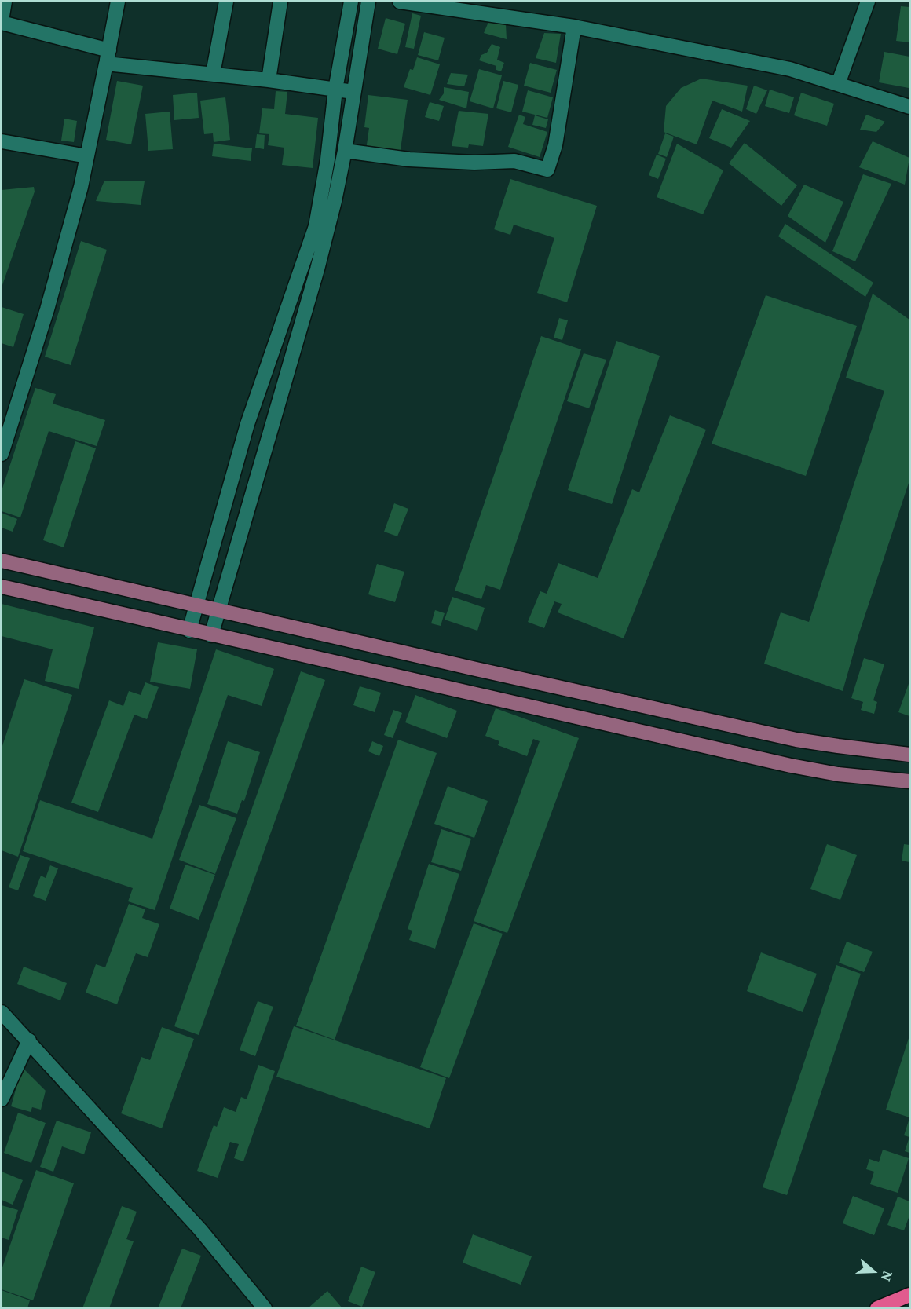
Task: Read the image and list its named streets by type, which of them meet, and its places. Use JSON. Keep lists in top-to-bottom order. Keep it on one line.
{"north":"right"}
